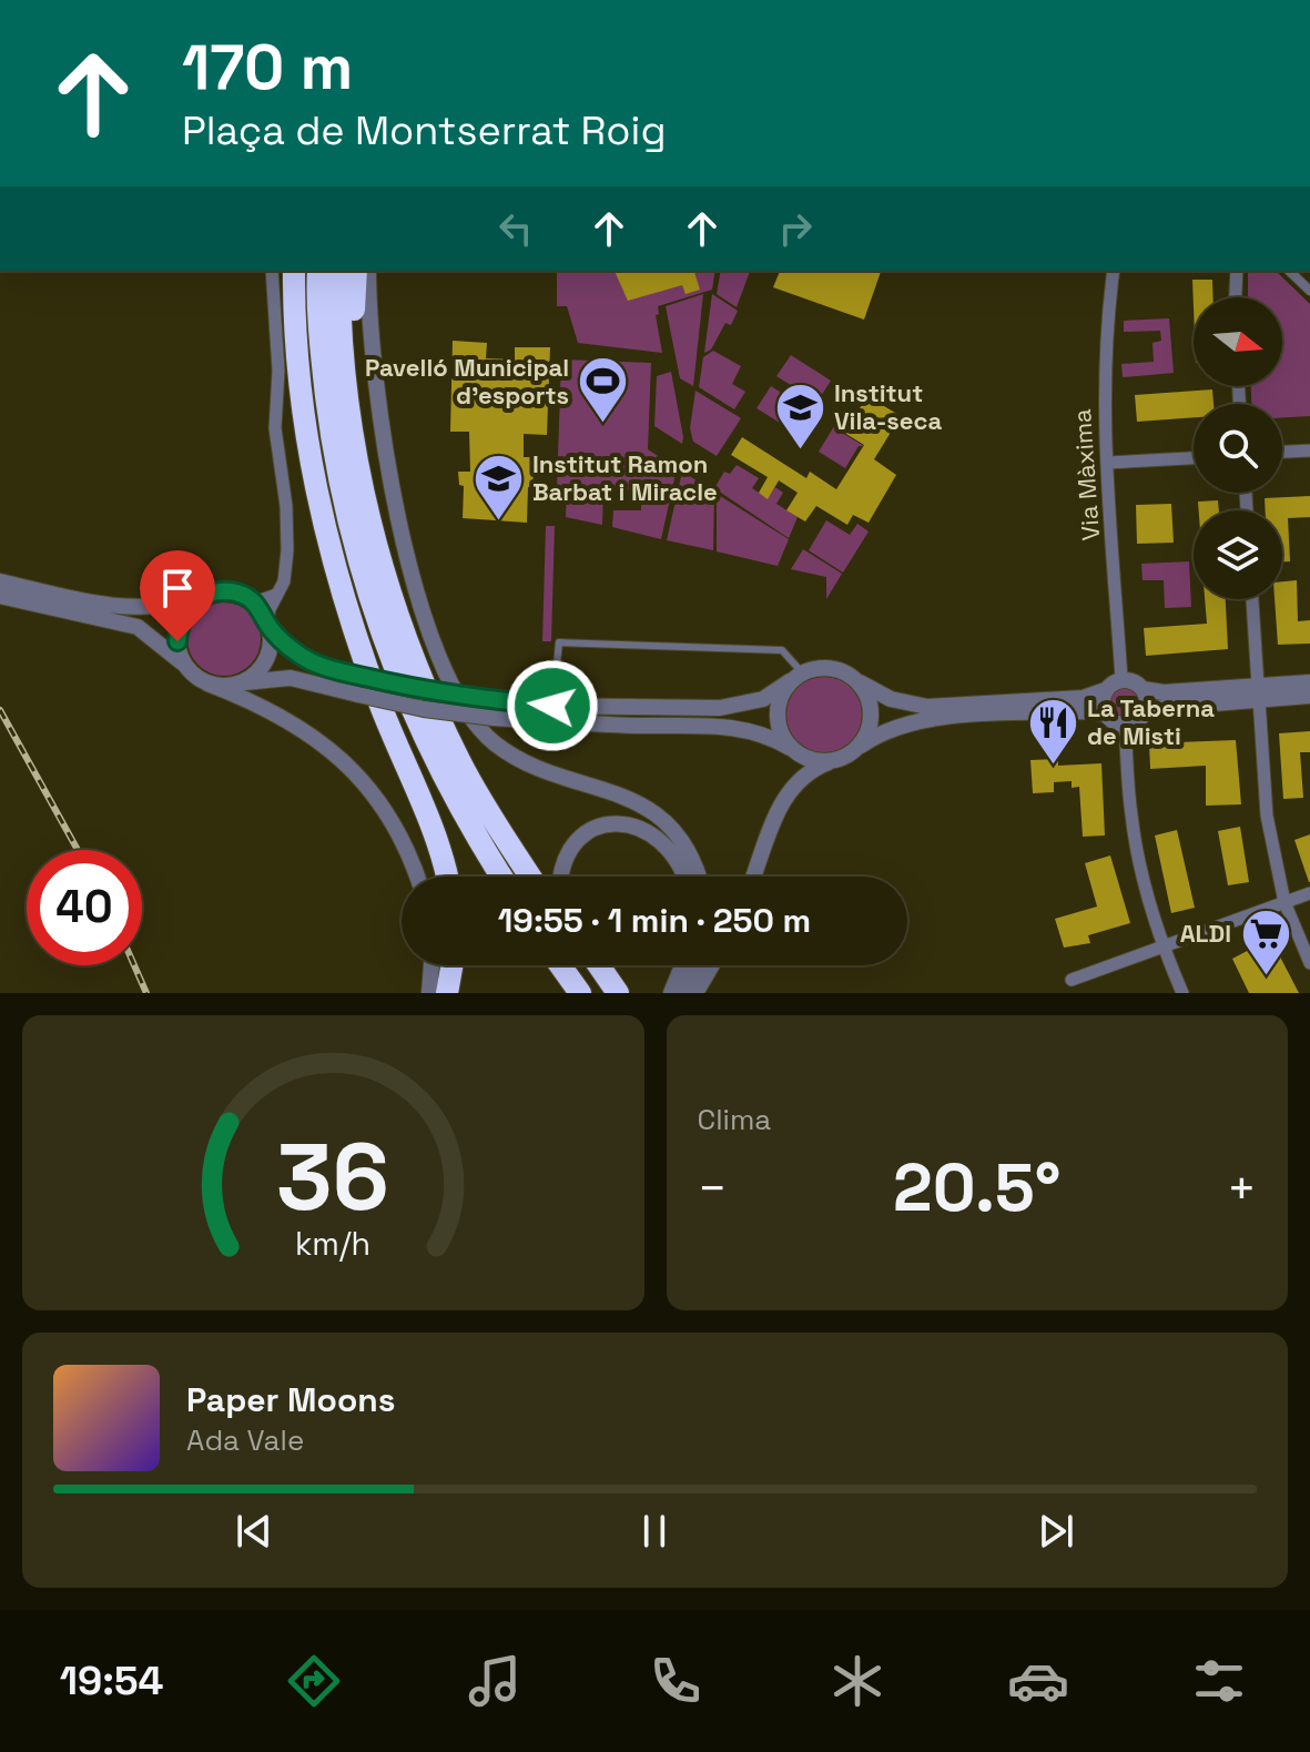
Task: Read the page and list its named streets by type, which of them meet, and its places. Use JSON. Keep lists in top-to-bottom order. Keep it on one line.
{"streets":{"street":["Via Màxima"]},"places":{"sports":["Pavelló Municipal d'esports"],"school or university":["Institut Vila-seca","Institut Ramon Barbat i Miracle"],"restaurant":["La Taberna de Misti"],"supermarket":["ALDI"]},"north":"right","page":{"turn":["170 m","Plaça de Montserrat Roig"],"limit":"40","trip":"19:55 · 1 min · 250 m","tile":"Clima","heat":["−","20.5°","+"],"song":["Paper Moons","Ada Vale"],"tabs":"19:54","gauge":["36","km/h"]}}
